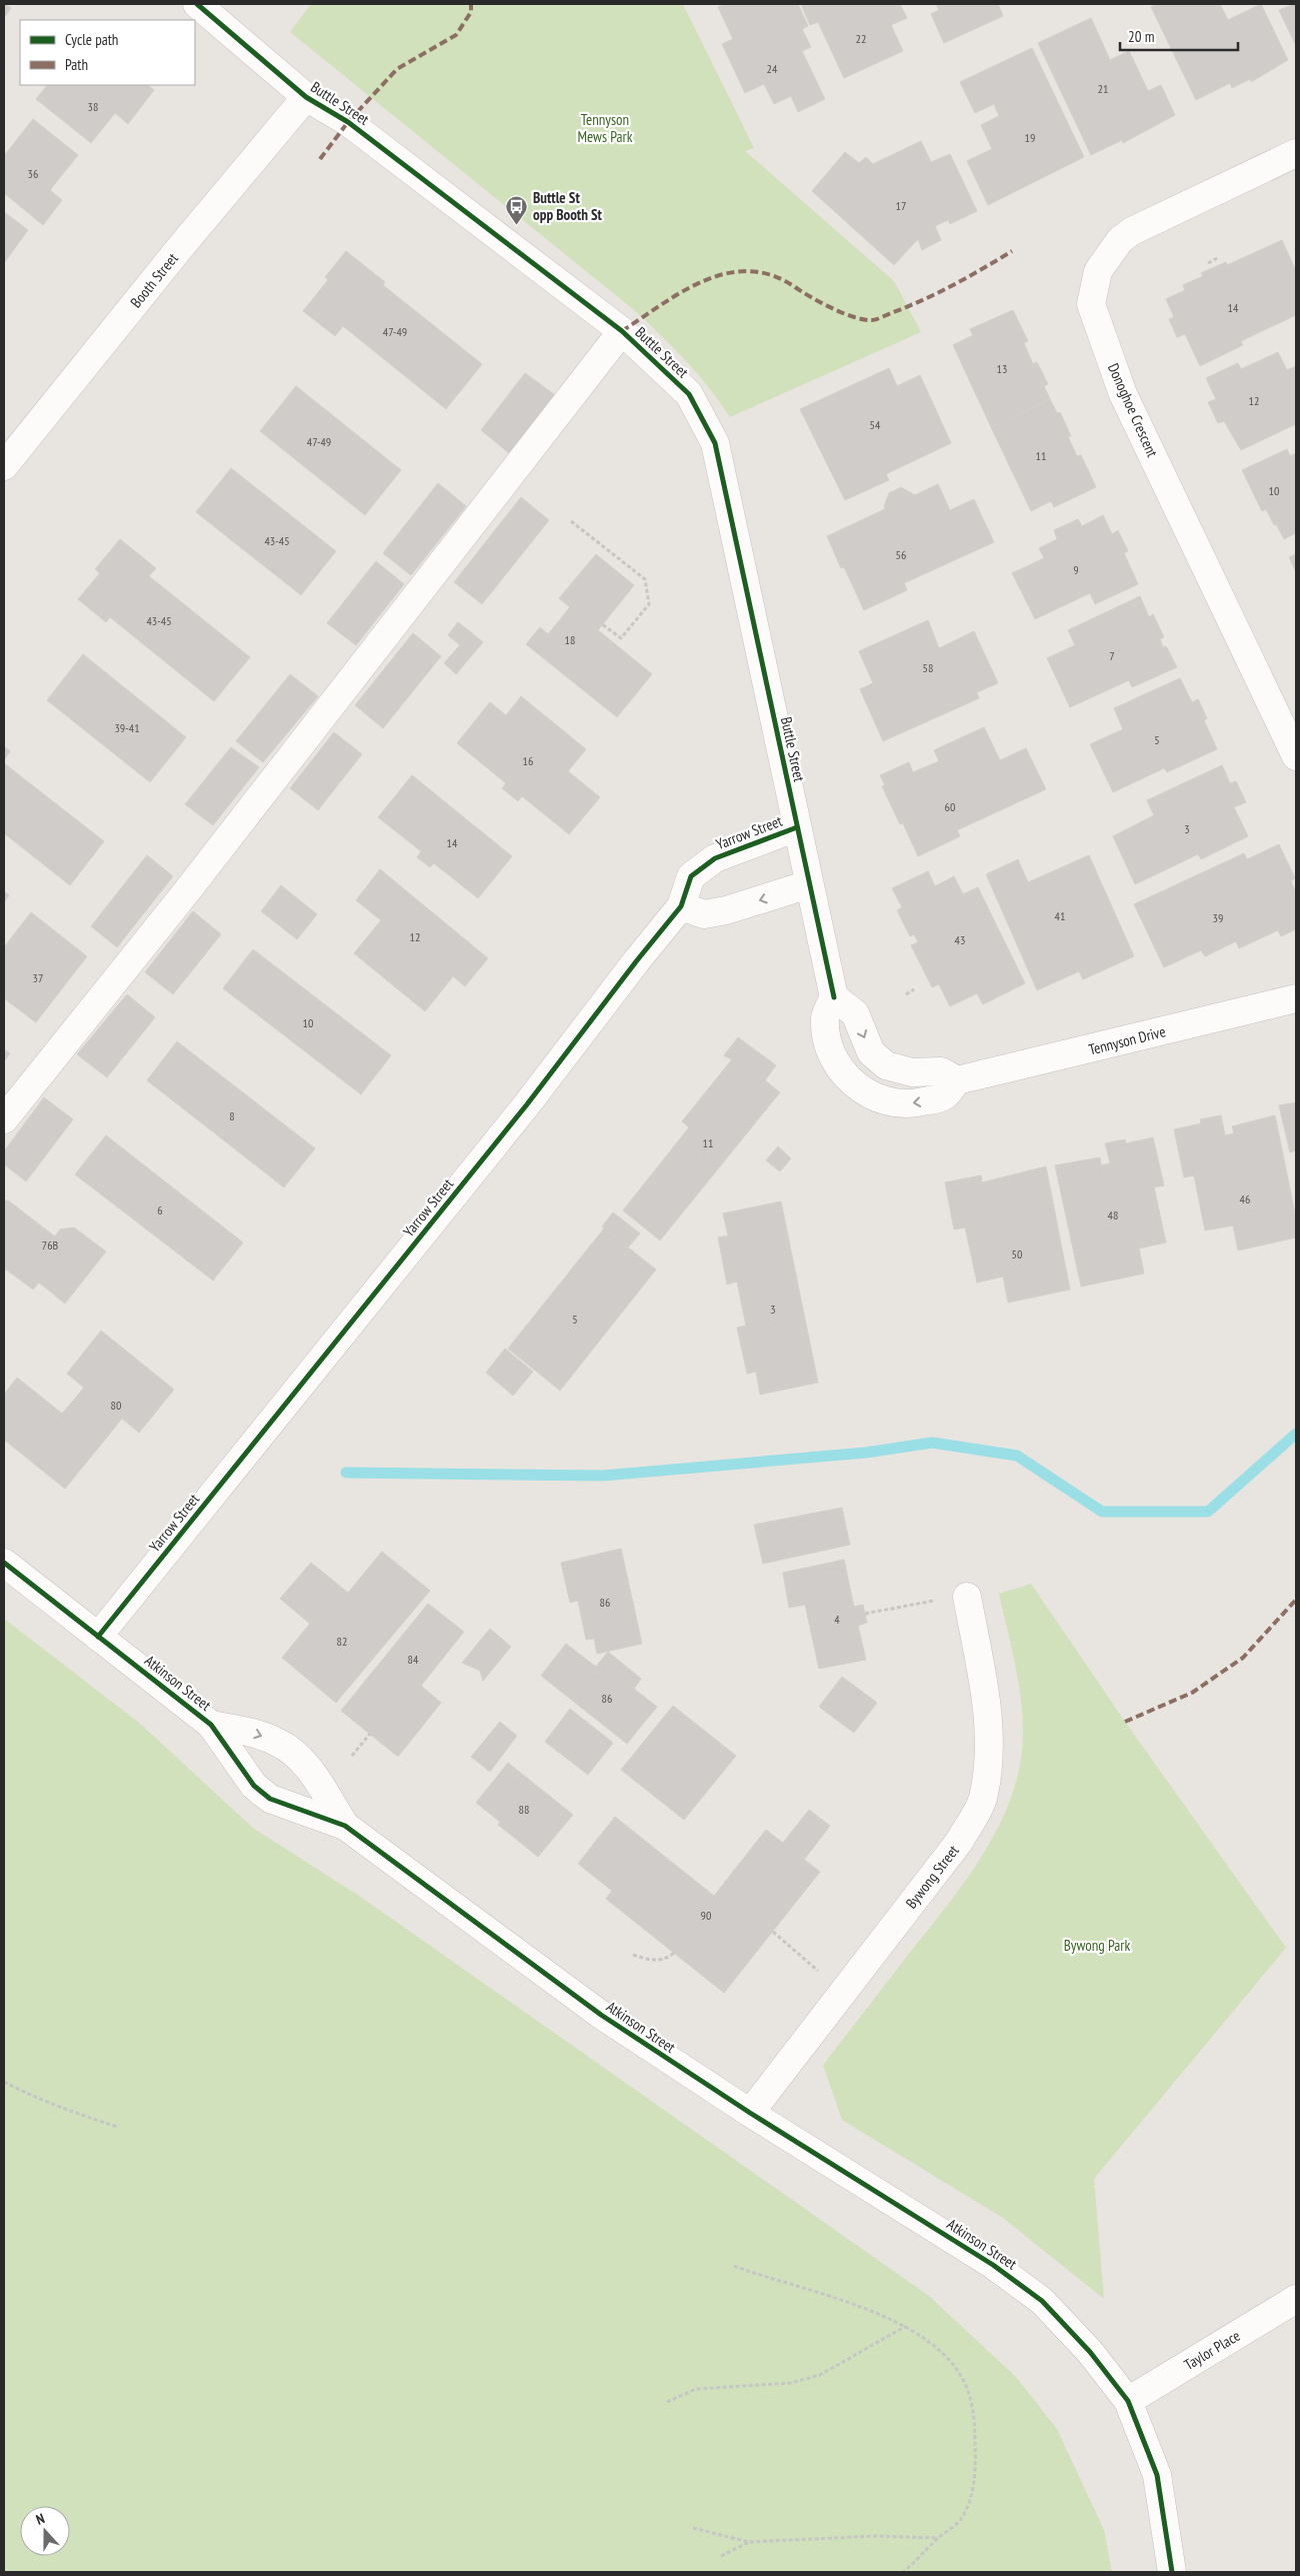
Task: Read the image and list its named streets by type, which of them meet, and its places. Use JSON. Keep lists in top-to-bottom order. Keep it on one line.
{"streets":{"street":["Buttle Street","Booth Street","Donoghoe Crescent","Yarrow Street","Tennyson Drive","Atkinson Street","Bywong Street","Taylor Place"]},"crossings":[["Buttle Street","Booth Street"],["Buttle Street","Yarrow Street"],["Yarrow Street","Atkinson Street"],["Atkinson Street","Bywong Street"],["Atkinson Street","Taylor Place"]],"parks":["Tennyson Mews Park","Bywong Park"],"places":{"bus stop":["Buttle St opp Booth St"]},"house_numbers":["22","24","21","38","19","36","17","14","47-49","13","12","54","47-49","11","10","43-45","56","9","43-45","18","7","58","39-41","5","16","60","3","14","41","39","12","43","37","10","8","11","46","6","48","76B","50","3","5","80","86","4","82","84","86","88","90"],"legend":["Cycle path","Path"],"scale_bar":"20 m","north":"top"}
